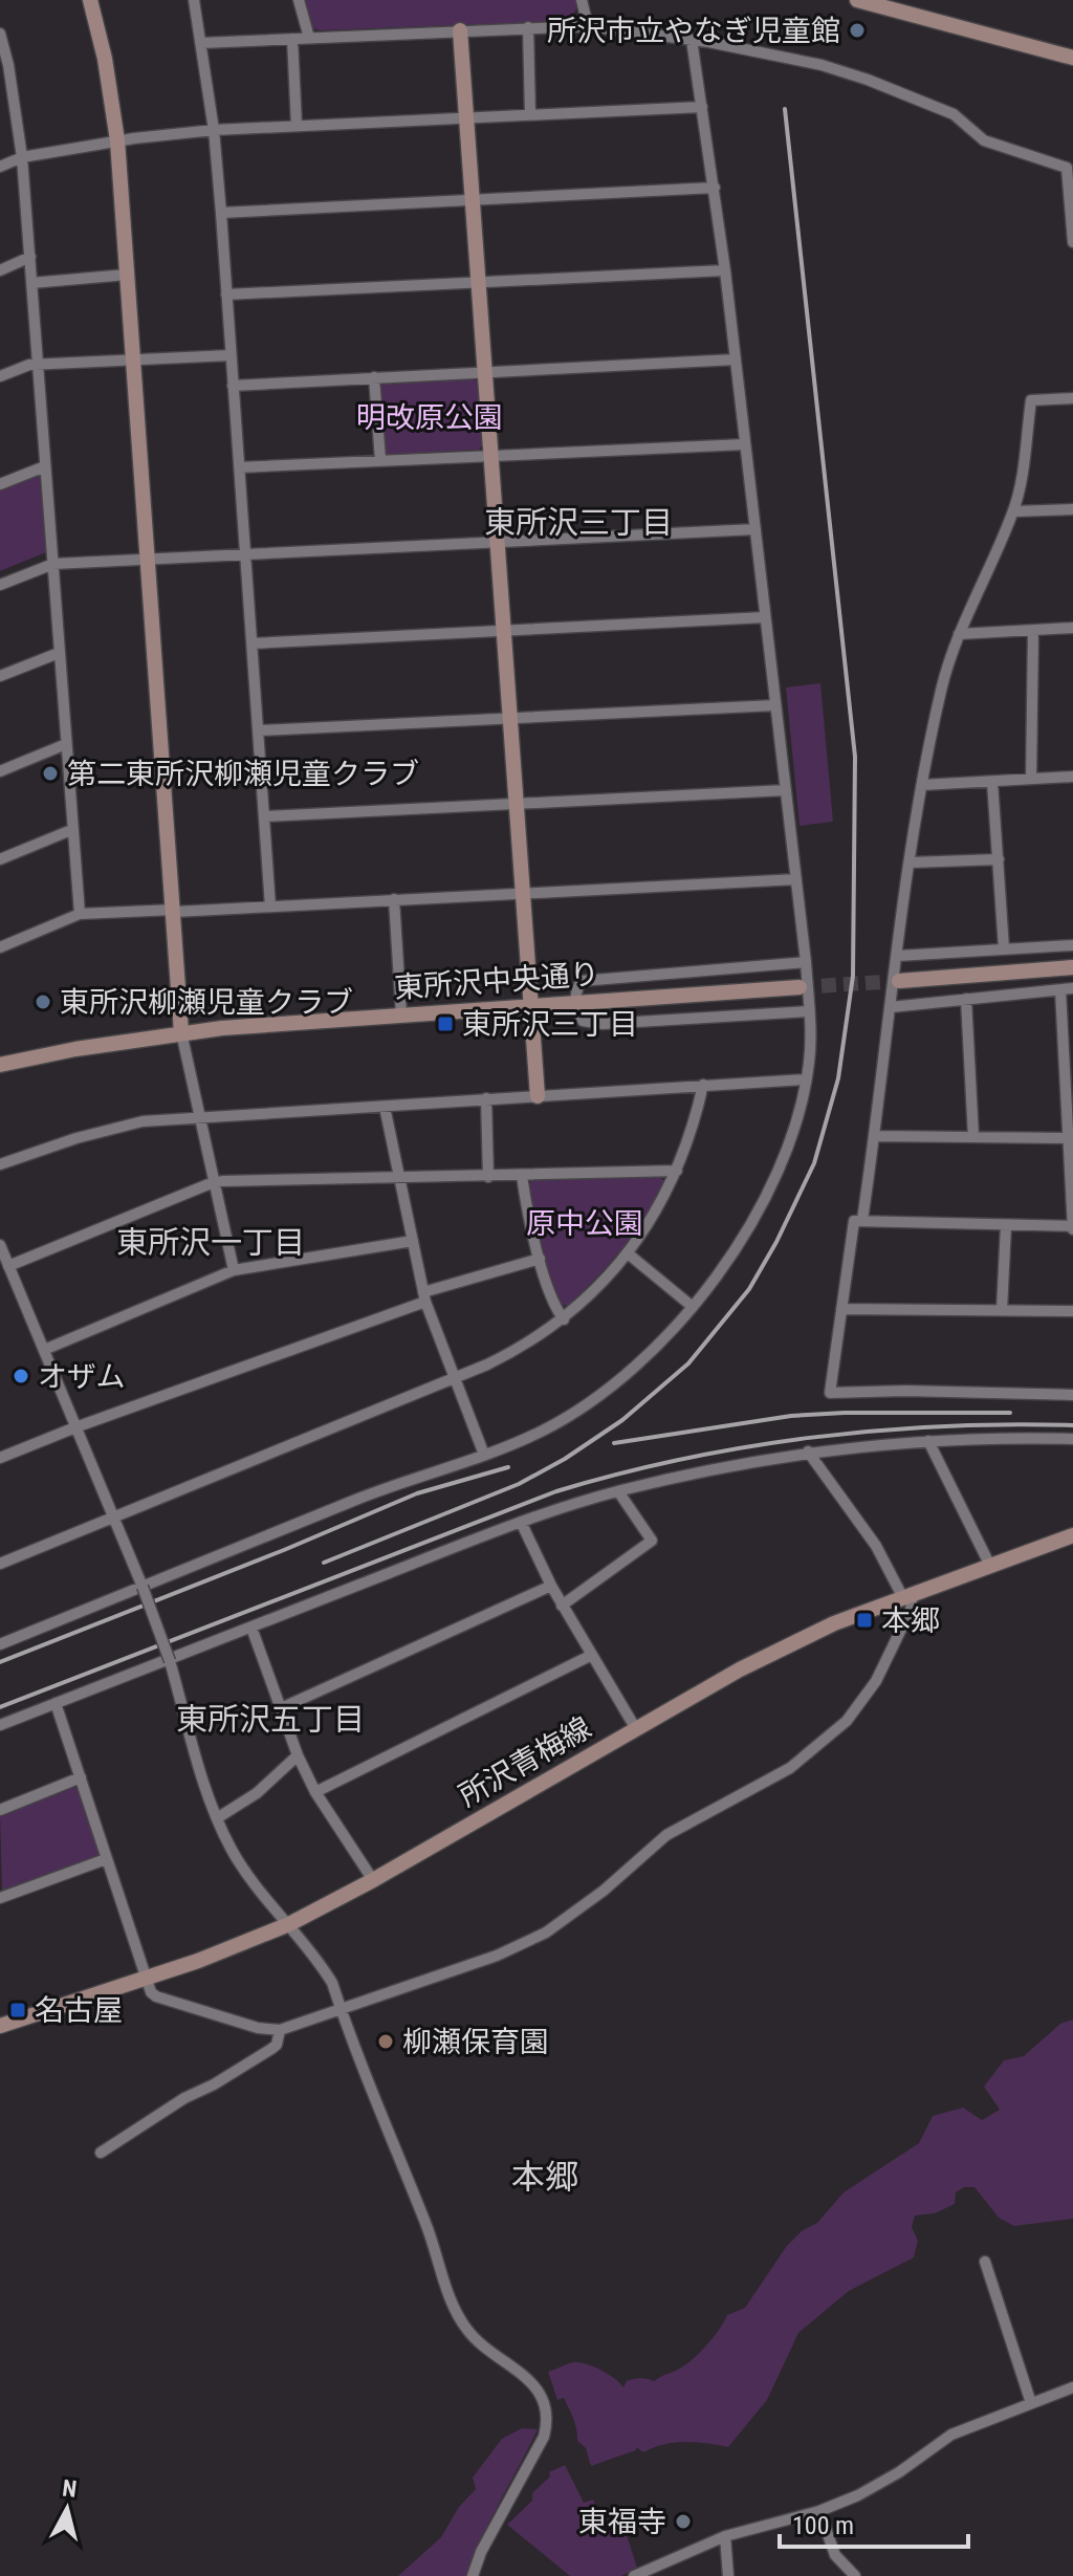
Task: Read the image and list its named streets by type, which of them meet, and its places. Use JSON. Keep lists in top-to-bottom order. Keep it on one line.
{"streets":{"street":["東所沢中央通り","所沢青梅線"]},"districts":["東所沢三丁目","東所沢一丁目","東所沢五丁目","本郷"],"parks":["明改原公園","原中公園"],"places":{"other":["所沢市立やなぎ児童館","第二東所沢柳瀬児童クラブ","東所沢柳瀬児童クラブ","オザム","柳瀬保育園","東福寺"],"transit":["東所沢三丁目","本郷","名古屋"]},"scale_bar":"100 m","north":"top"}
